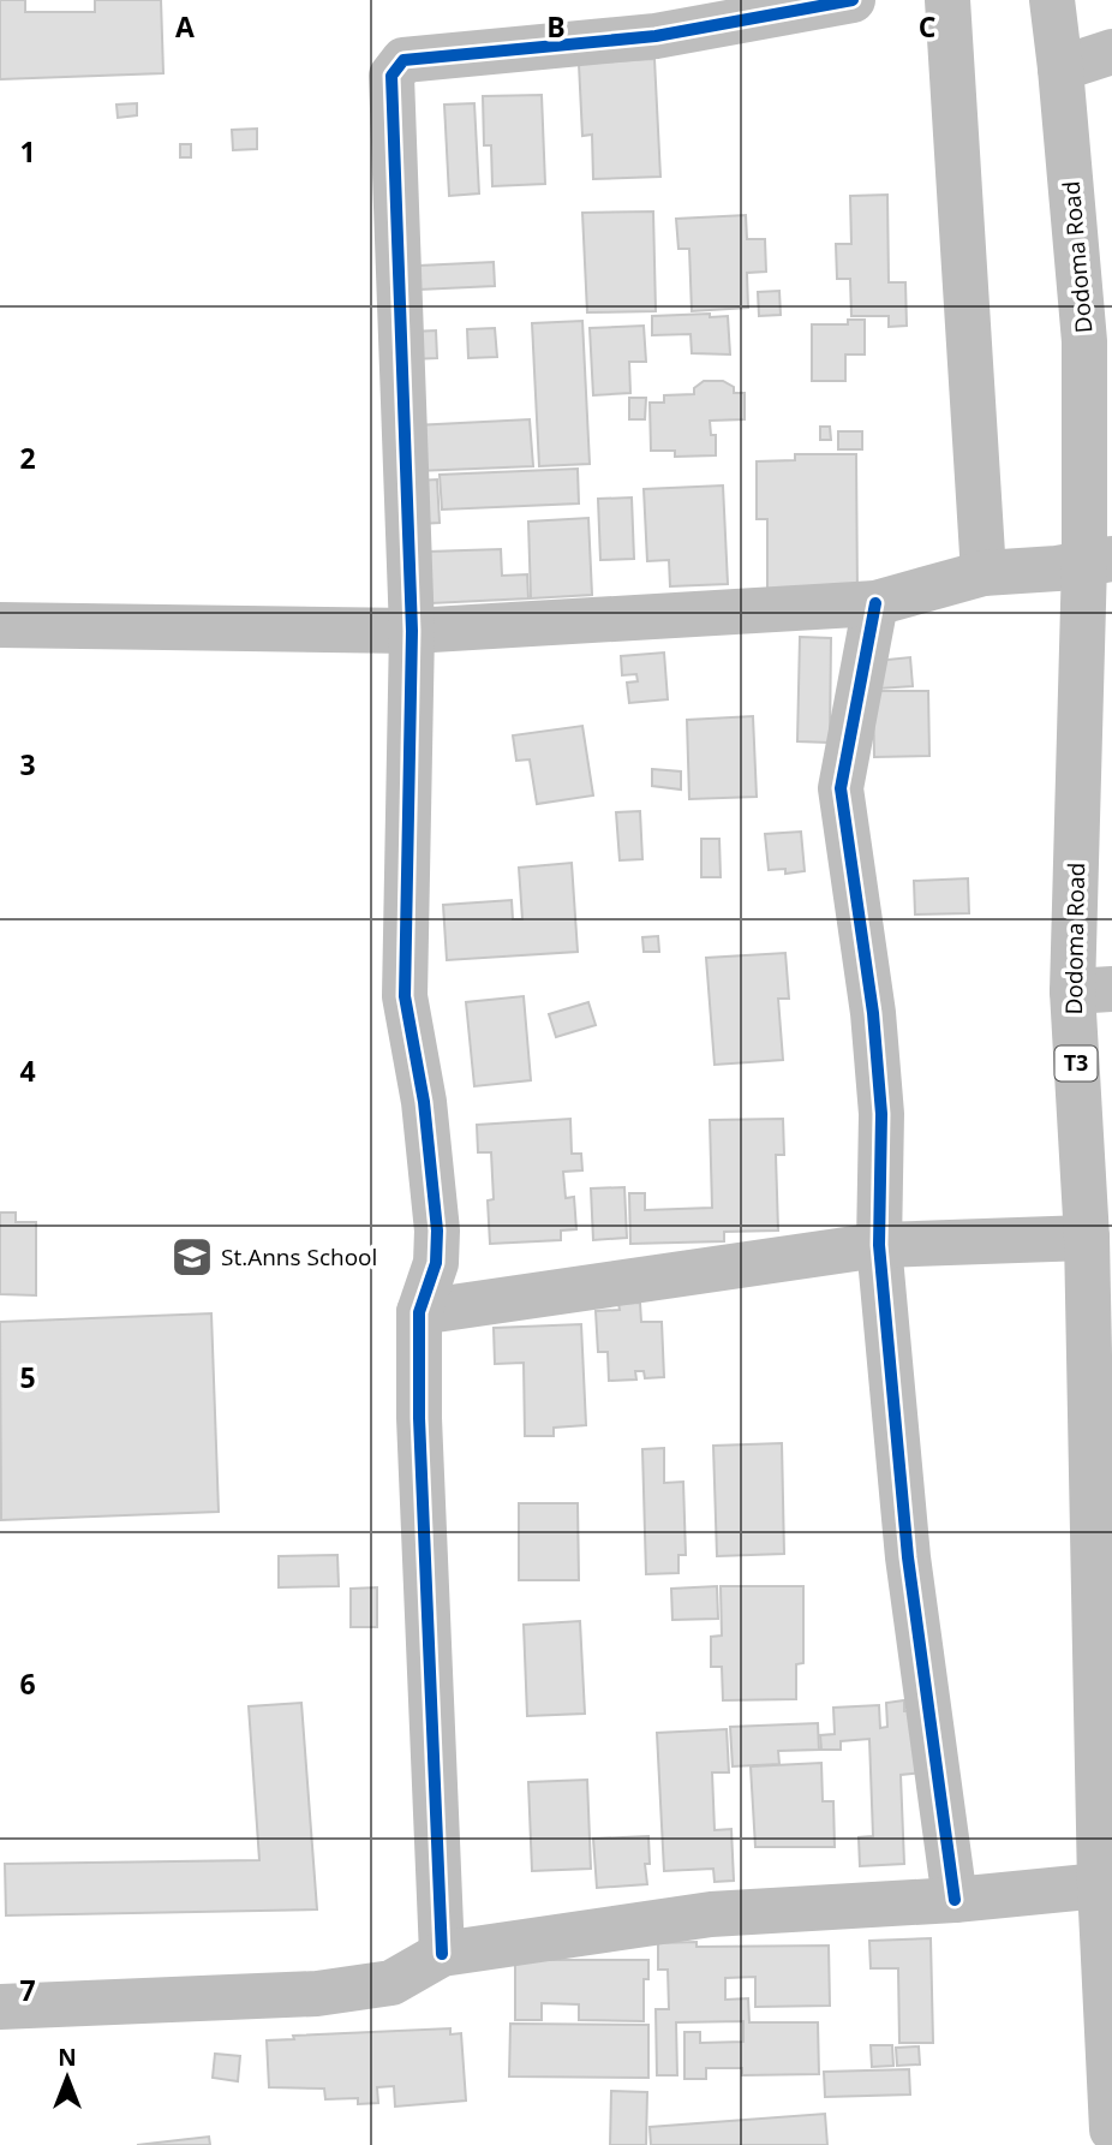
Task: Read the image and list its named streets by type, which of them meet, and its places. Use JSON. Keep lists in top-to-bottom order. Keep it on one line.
{"streets":{"main road":["Dodoma Road","T3"]},"places":{"school or university":["St.Anns School"]},"north":"top","grid":{"columns":["A","B","C"],"rows":["1","2","3","4","5","6","7"]}}
